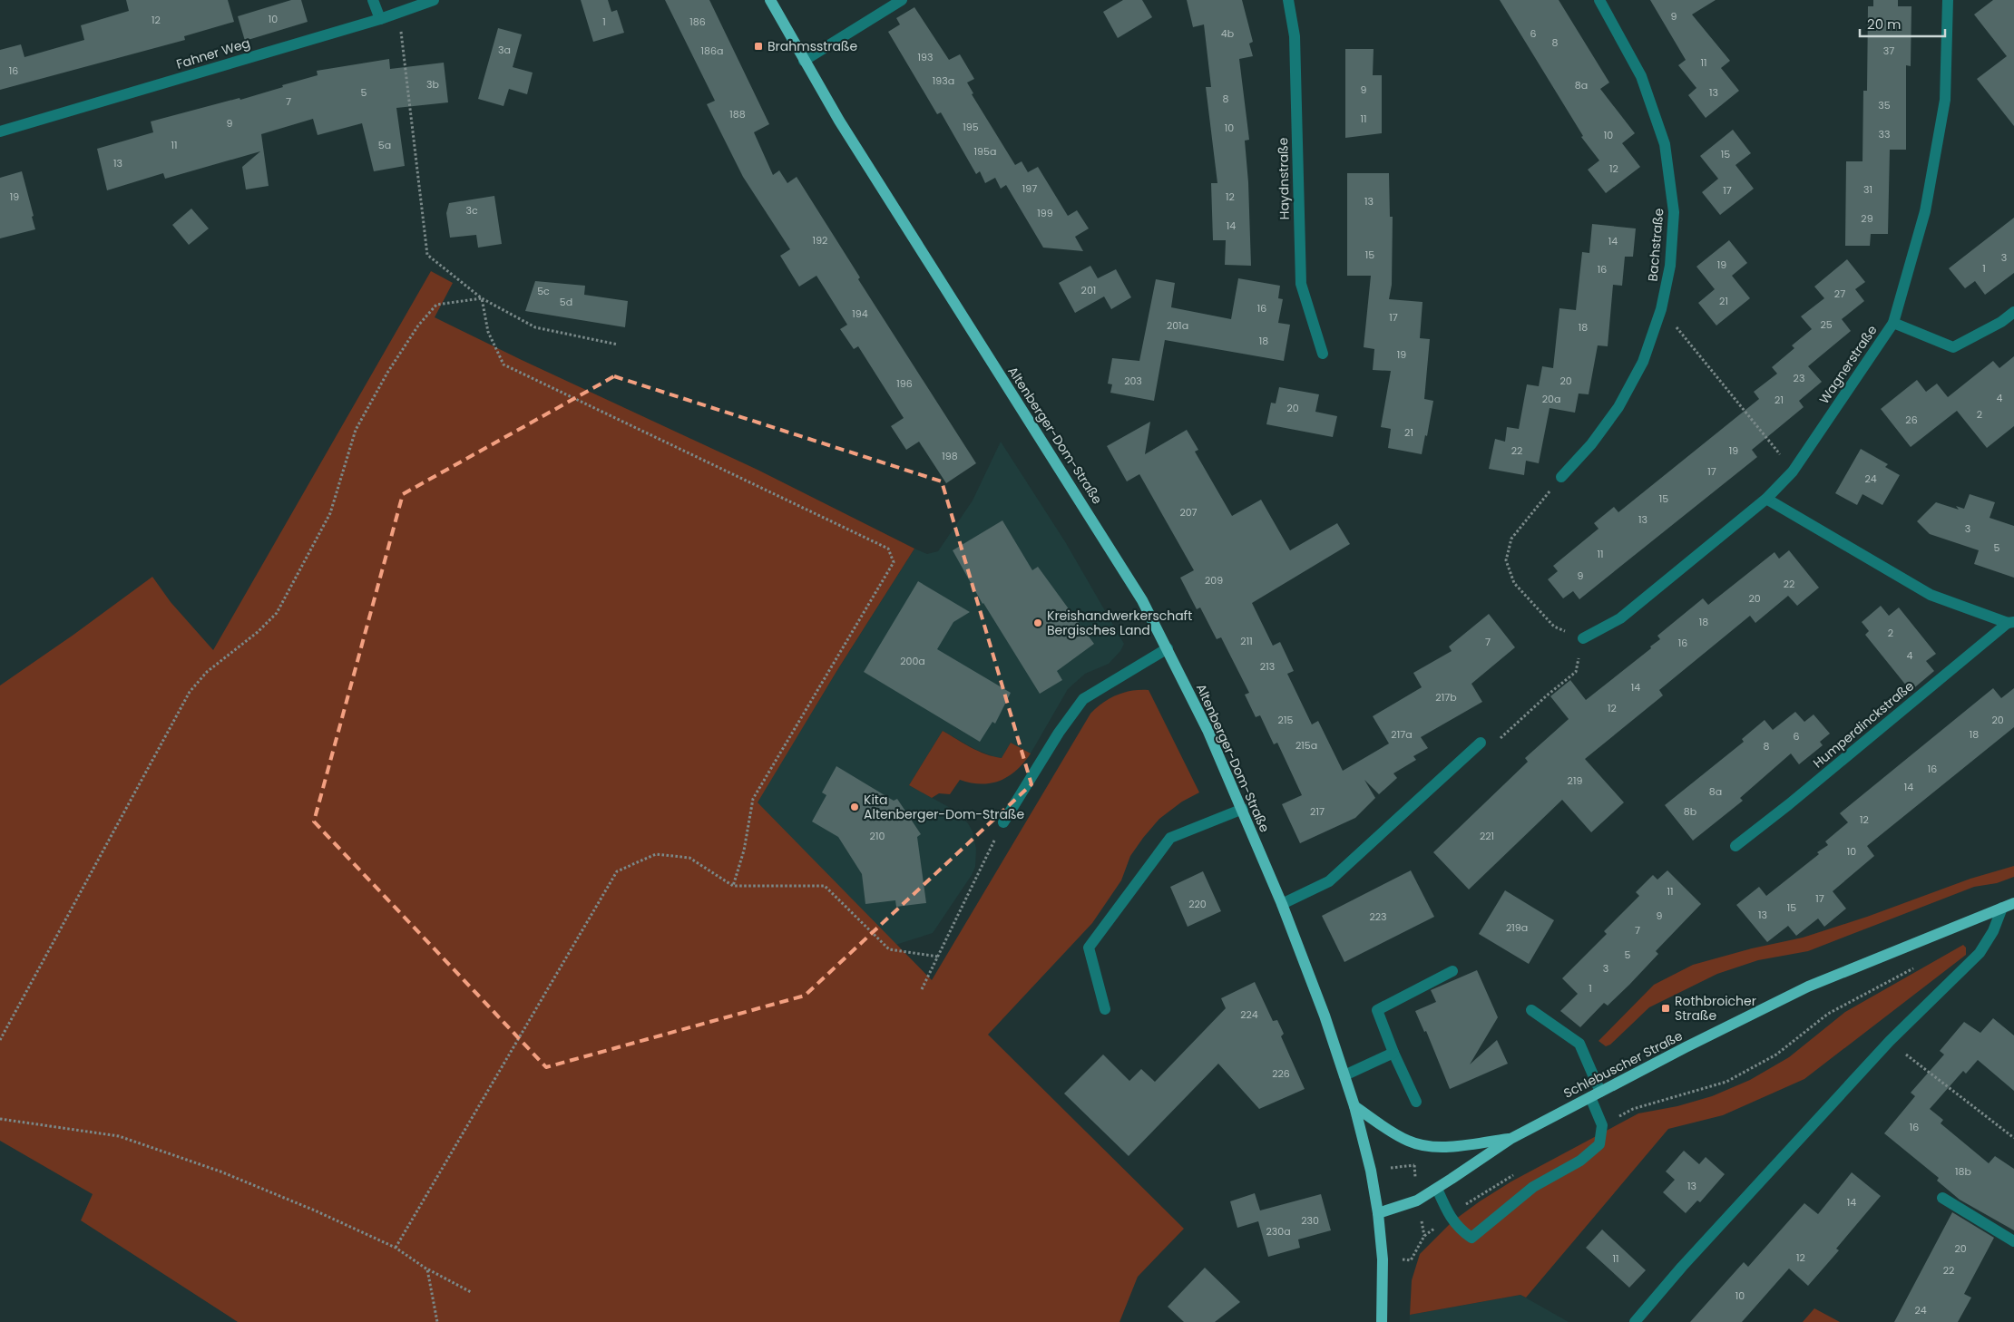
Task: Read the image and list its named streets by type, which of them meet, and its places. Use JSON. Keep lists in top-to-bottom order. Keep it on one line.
{"streets":{"main road":["Altenberger-Dom-Straße","Schlebuscher Straße"],"street":["Fahner Weg","Haydnstraße","Bachstraße","Wagnerstraße","Humperdinckstraße"]},"crossings":[["Wagnerstraße","Humperdinckstraße"],["Altenberger-Dom-Straße","Schlebuscher Straße"]],"places":{"transit":["Brahmsstraße","Rothbroicher Straße"],"other":["Kreishandwerkerschaft Bergisches Land","Kita Altenberger-Dom-Straße"]},"house_numbers":["9","10","12","1","186","4b","6","8","3a","186a","37","193","11","16","193a","3b","8a","9","5","13","8","7","35","188","11","9","195","10","33","10","11","5a","195a","15","13","12","197","31","17","19","12","13","3c","199","29","14","192","14","15","3","19","1","16","201","5c","27","21","5d","16","194","17","25","201a","18","18","19","23","203","20","196","4","20a","21","20","2","26","21","22","19","198","17","24","15","207","13","3","5","11","9","209","22","20","18","2","211","7","16","4","200a","213","14","217b","12","215","20","217a","18","6","215a","8","16","219","14","8a","217","8b","12","210","221","10","11","17","220","15","13","9","223","219a","7","5","3","1","224","226","16","18b","13","14","230","230a","20","12","11","22","10","24"],"scale_bar":"20 m"}
